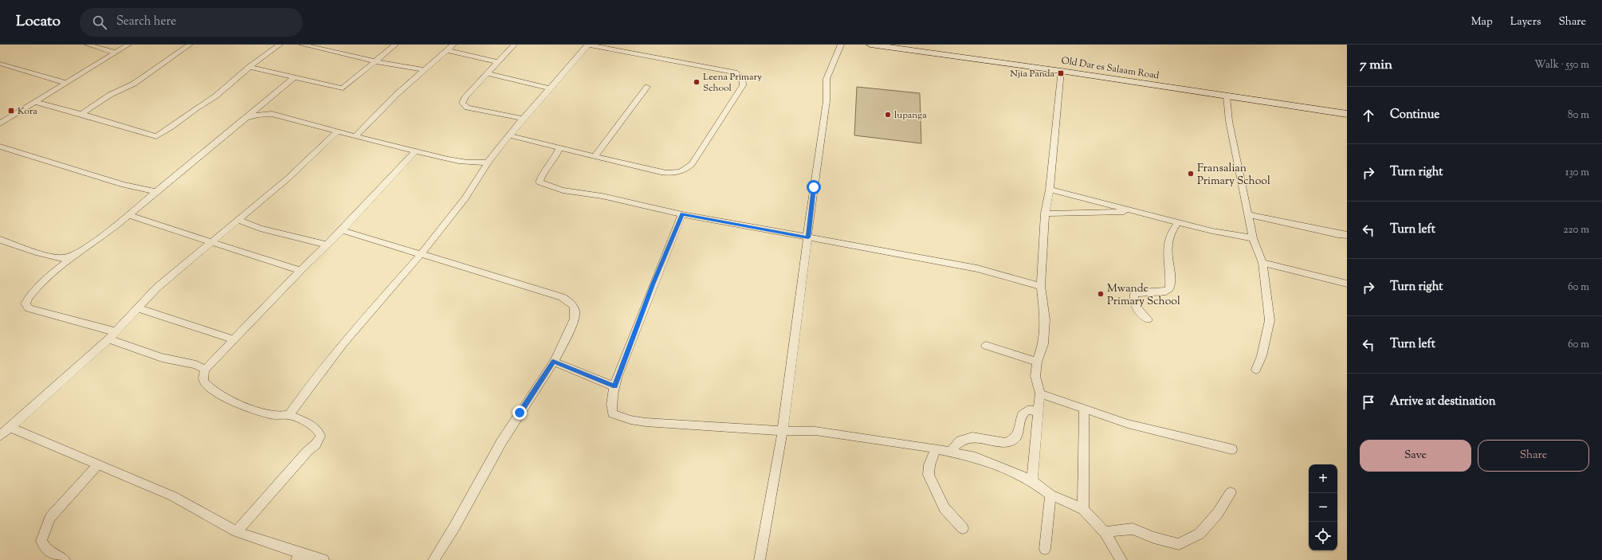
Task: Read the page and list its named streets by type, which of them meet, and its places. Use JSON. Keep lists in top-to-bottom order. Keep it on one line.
{"streets":{"main road":["Old Dar es Salaam Road"]},"places":{"transit":["Njia Panda","Kora"],"other":["Leena Primary School","lupanga","Fransalian Primary School","Mwande Primary School"]},"page":{"header":"Locato","search":"Search here","nav":["Map","Layers","Share"],"heading":["7 min","Walk · 550 m"],"list":[["Continue","80 m"],["Turn right","130 m"],["Turn left","220 m"],["Turn right","60 m"],["Turn left","60 m"],"Arrive at destination"],"buttons":["Save","Share"],"map_buttons":["+","−"]}}
